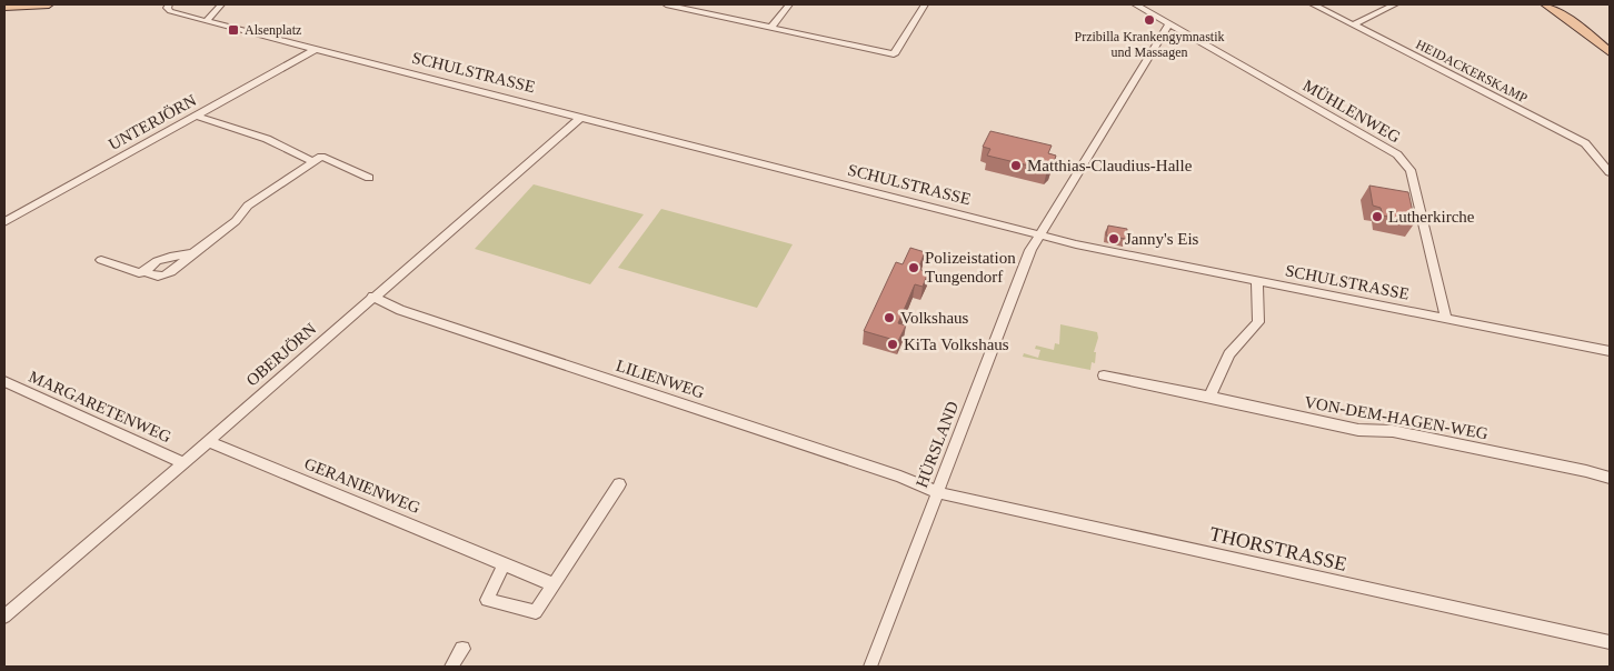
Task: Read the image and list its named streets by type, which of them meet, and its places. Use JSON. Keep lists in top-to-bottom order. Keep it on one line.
{"streets":{"street":["HEIDACKERSKAMP","SCHULSTRASSE","MÜHLENWEG","UNTERJÖRN","OBERJÖRN","LILIENWEG","MARGARETENWEG","VON-DEM-HAGEN-WEG","HÜRSLAND","GERANIENWEG","THORSTRASSE"]},"crossings":[["SCHULSTRASSE","MÜHLENWEG"],["SCHULSTRASSE","UNTERJÖRN"],["SCHULSTRASSE","OBERJÖRN"],["SCHULSTRASSE","HÜRSLAND"],["MÜHLENWEG","HÜRSLAND"],["OBERJÖRN","LILIENWEG"],["OBERJÖRN","MARGARETENWEG"],["OBERJÖRN","GERANIENWEG"],["LILIENWEG","HÜRSLAND"],["LILIENWEG","THORSTRASSE"],["HÜRSLAND","THORSTRASSE"]],"places":{"other":["Przibilla Krankengymnastik und Massagen","Matthias-Claudius-Halle","Lutherkirche","Janny's Eis","Polizeistation Tungendorf","Volkshaus","KiTa Volkshaus"],"transit":["Alsenplatz"]}}
